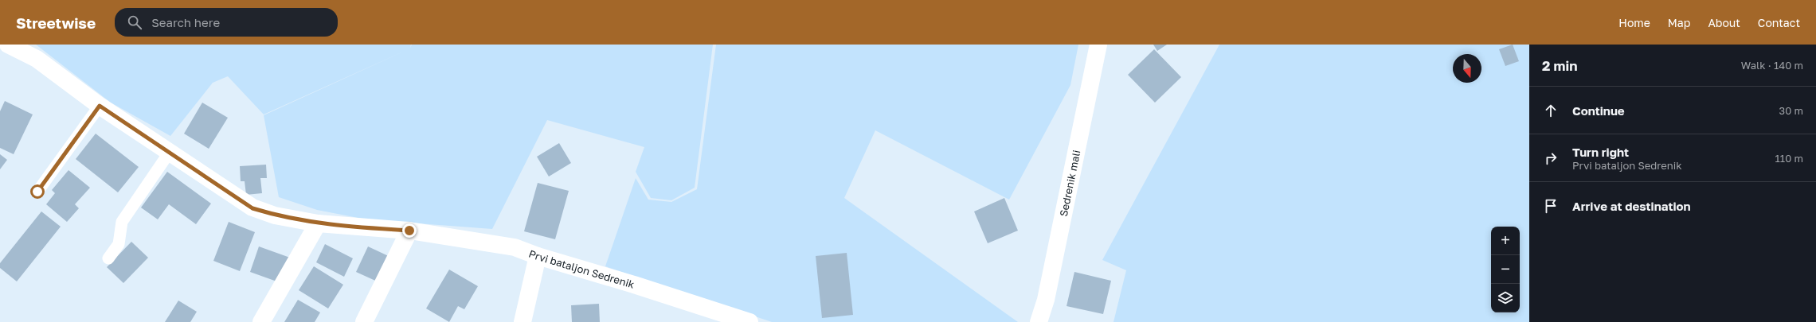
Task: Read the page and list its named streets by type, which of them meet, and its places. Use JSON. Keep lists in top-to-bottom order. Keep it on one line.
{"streets":{"street":["Sedrenik mali","Prvi bataljon Sedrenik"]},"north":"bottom","page":{"header":"Streetwise","search":"Search here","nav":["Home","Map","About","Contact"],"heading":["2 min","Walk · 140 m"],"list":[["Continue","30 m"],["Turn right","Prvi bataljon Sedrenik","110 m"],"Arrive at destination"],"map_buttons":["+","−"]}}
